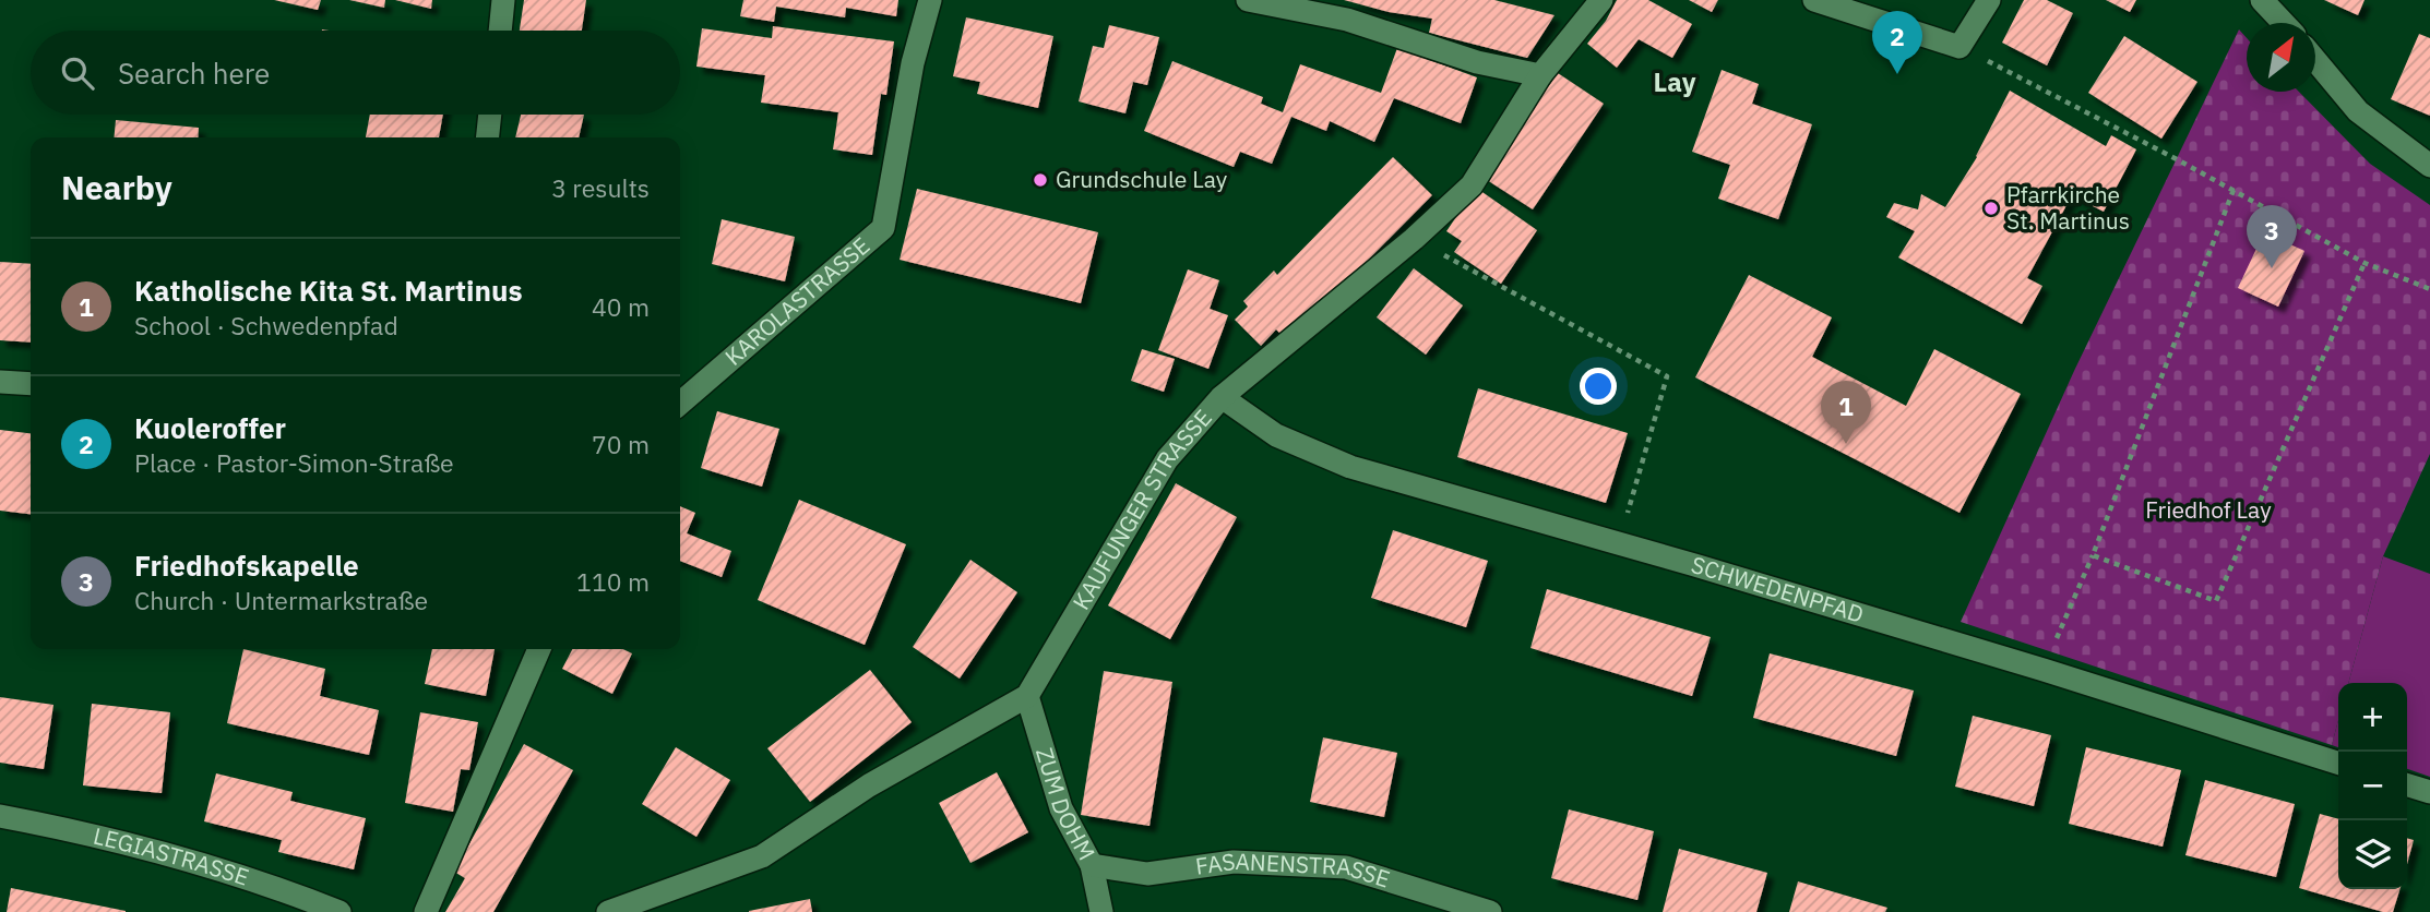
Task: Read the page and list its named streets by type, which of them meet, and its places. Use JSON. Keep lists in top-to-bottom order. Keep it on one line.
{"streets":{"street":["KAROLASTRASSE","KAUFUNGER STRASSE","SCHWEDENPFAD","ZUM DOHM","LEGIASTRASSE","FASANENSTRASSE"]},"crossings":[["KAUFUNGER STRASSE","SCHWEDENPFAD"],["KAUFUNGER STRASSE","ZUM DOHM"],["ZUM DOHM","FASANENSTRASSE"]],"districts":["Lay"],"parks":["Friedhof Lay"],"places":["Grundschule Lay","Pfarrkirche St. Martinus"],"north":"top right","page":{"pins":["2","3","1"],"search":"Search here","heading":["Nearby","3 results"],"list":[{"mark":"1","name":"Katholische Kita St. Martinus","note":"School · Schwedenpfad","value":"40 m"},{"mark":"2","name":"Kuoleroffer","note":"Place · Pastor-Simon-Straße","value":"70 m"},{"mark":"3","name":"Friedhofskapelle","note":"Church · Untermarkstraße","value":"110 m"}],"map_buttons":["+","−"]}}
